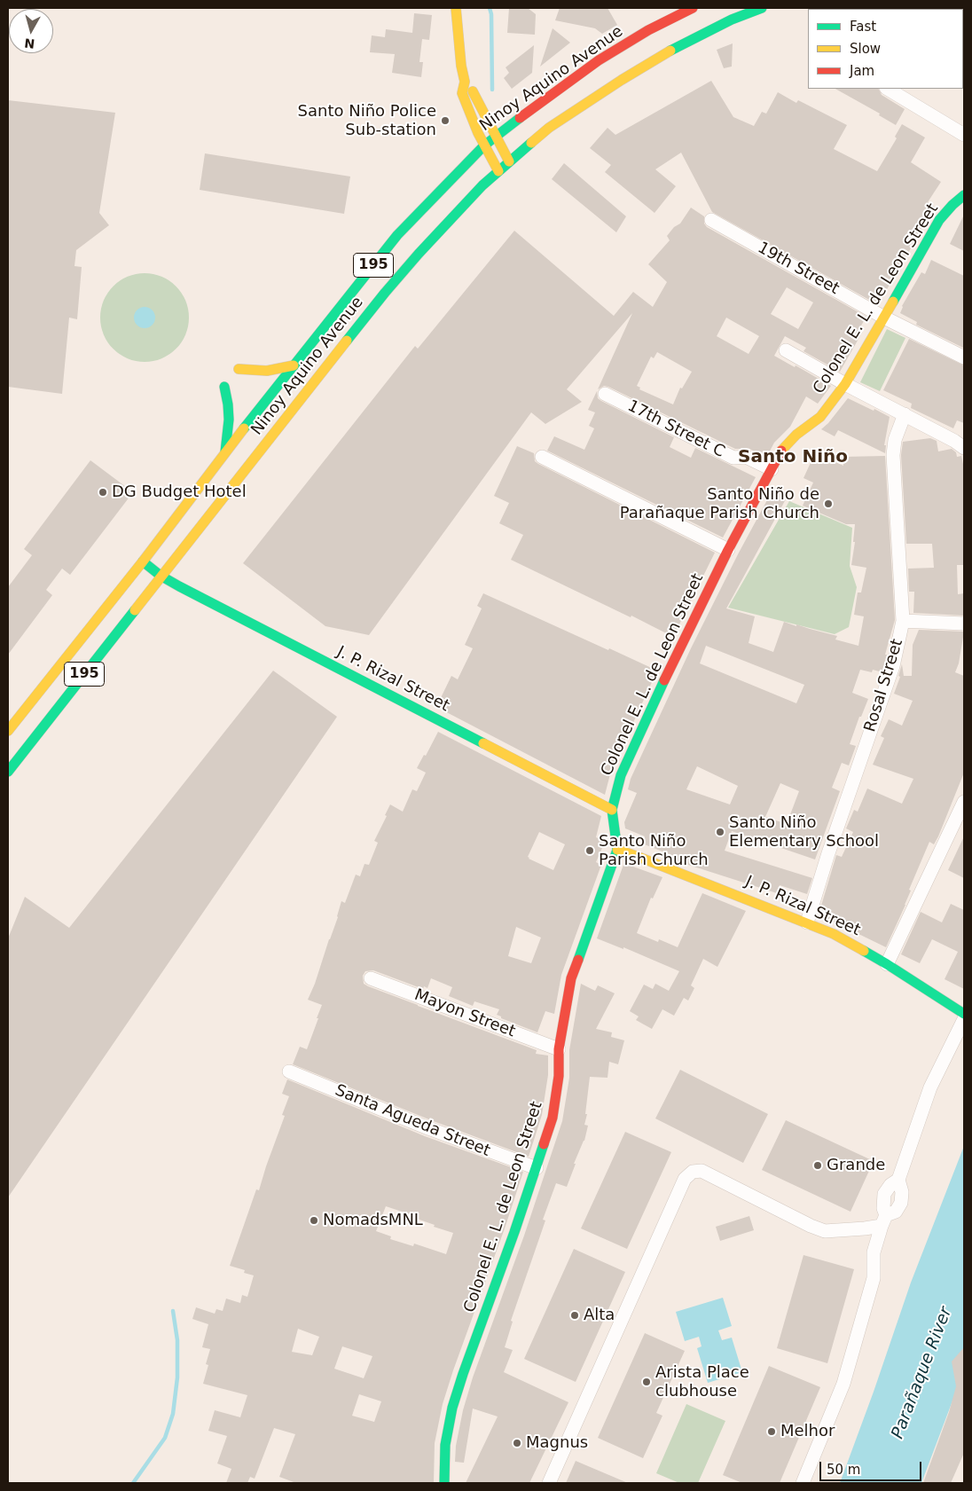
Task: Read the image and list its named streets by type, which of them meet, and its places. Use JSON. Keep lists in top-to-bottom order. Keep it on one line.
{"streets":{"street":["Ninoy Aquino Avenue","195","19th Street","Colonel E. L. de Leon Street","17th Street C","J. P. Rizal Street","Rosal Street","Mayon Street","Santa Agueda Street"]},"crossings":[["Ninoy Aquino Avenue","J. P. Rizal Street"],["19th Street","Colonel E. L. de Leon Street"],["Colonel E. L. de Leon Street","17th Street C"],["Colonel E. L. de Leon Street","J. P. Rizal Street"],["Colonel E. L. de Leon Street","Mayon Street"],["Colonel E. L. de Leon Street","Santa Agueda Street"],["J. P. Rizal Street","Rosal Street"]],"districts":["Santo Niño"],"water":["Parañaque River"],"places":["Santo Niño Police Sub-station","DG Budget Hotel","Santo Niño de Parañaque Parish Church","Santo Niño Elementary School","Santo Niño Parish Church","Grande","NomadsMNL","Alta","Arista Place clubhouse","Melhor","Magnus"],"legend":["Fast","Slow","Jam"],"scale_bar":"50 m","north":"bottom"}
